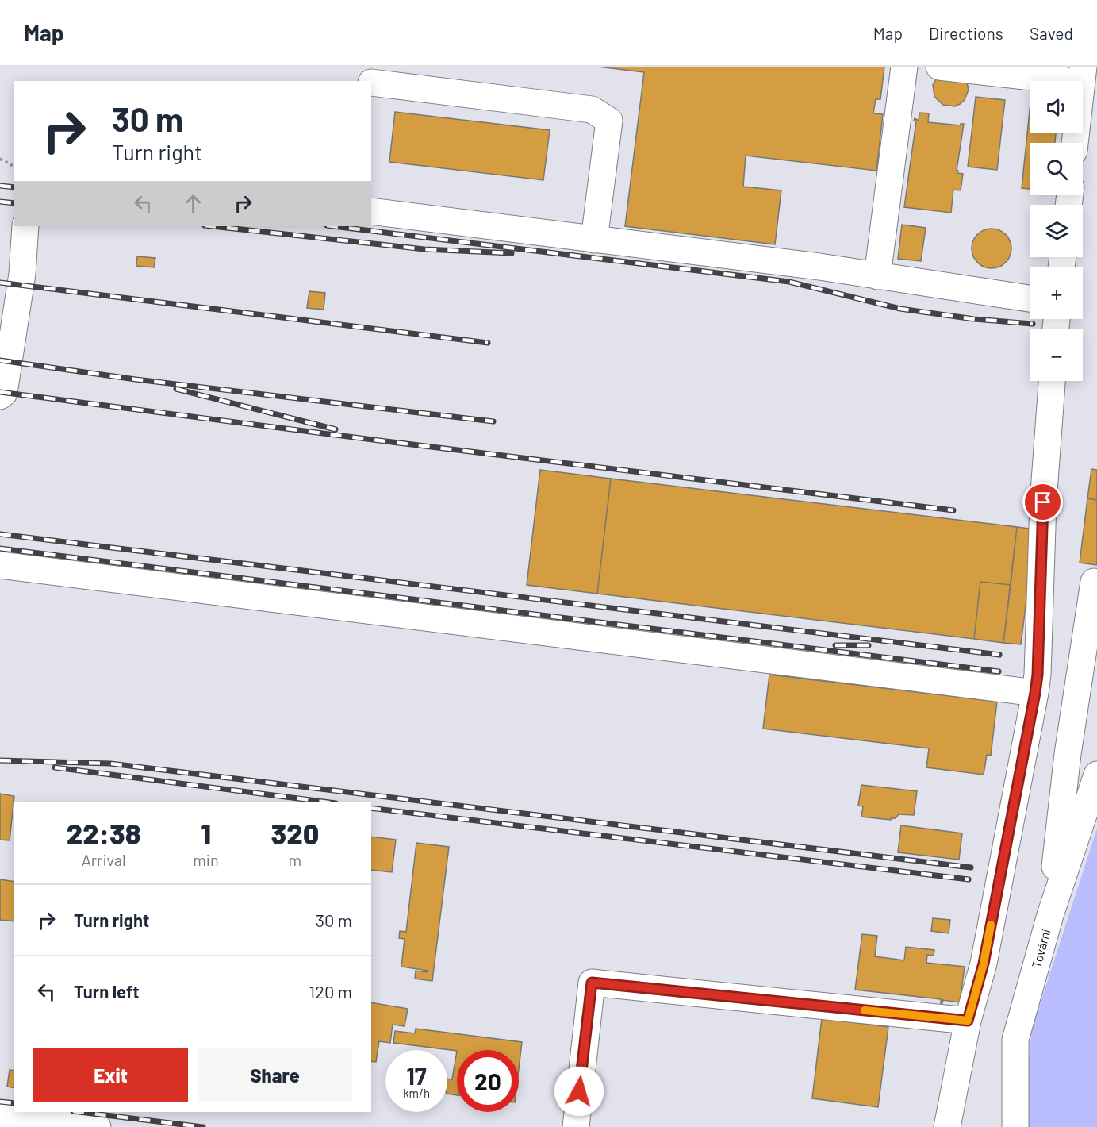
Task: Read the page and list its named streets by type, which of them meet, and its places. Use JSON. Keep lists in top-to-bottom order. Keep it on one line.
{"streets":{"street":["Tovární"]},"page":{"header":"Map","nav":["Map","Directions","Saved"],"map_buttons":["+","−"],"turn":["30 m","Turn right"],"eta":["22:38","Arrival","1","min","320","m"],"list":[{"name":"Turn right","value":"30 m"},{"name":"Turn left","value":"120 m"}],"buttons":["Exit","Share"],"speed":"17 km/h","limit":"20"}}
